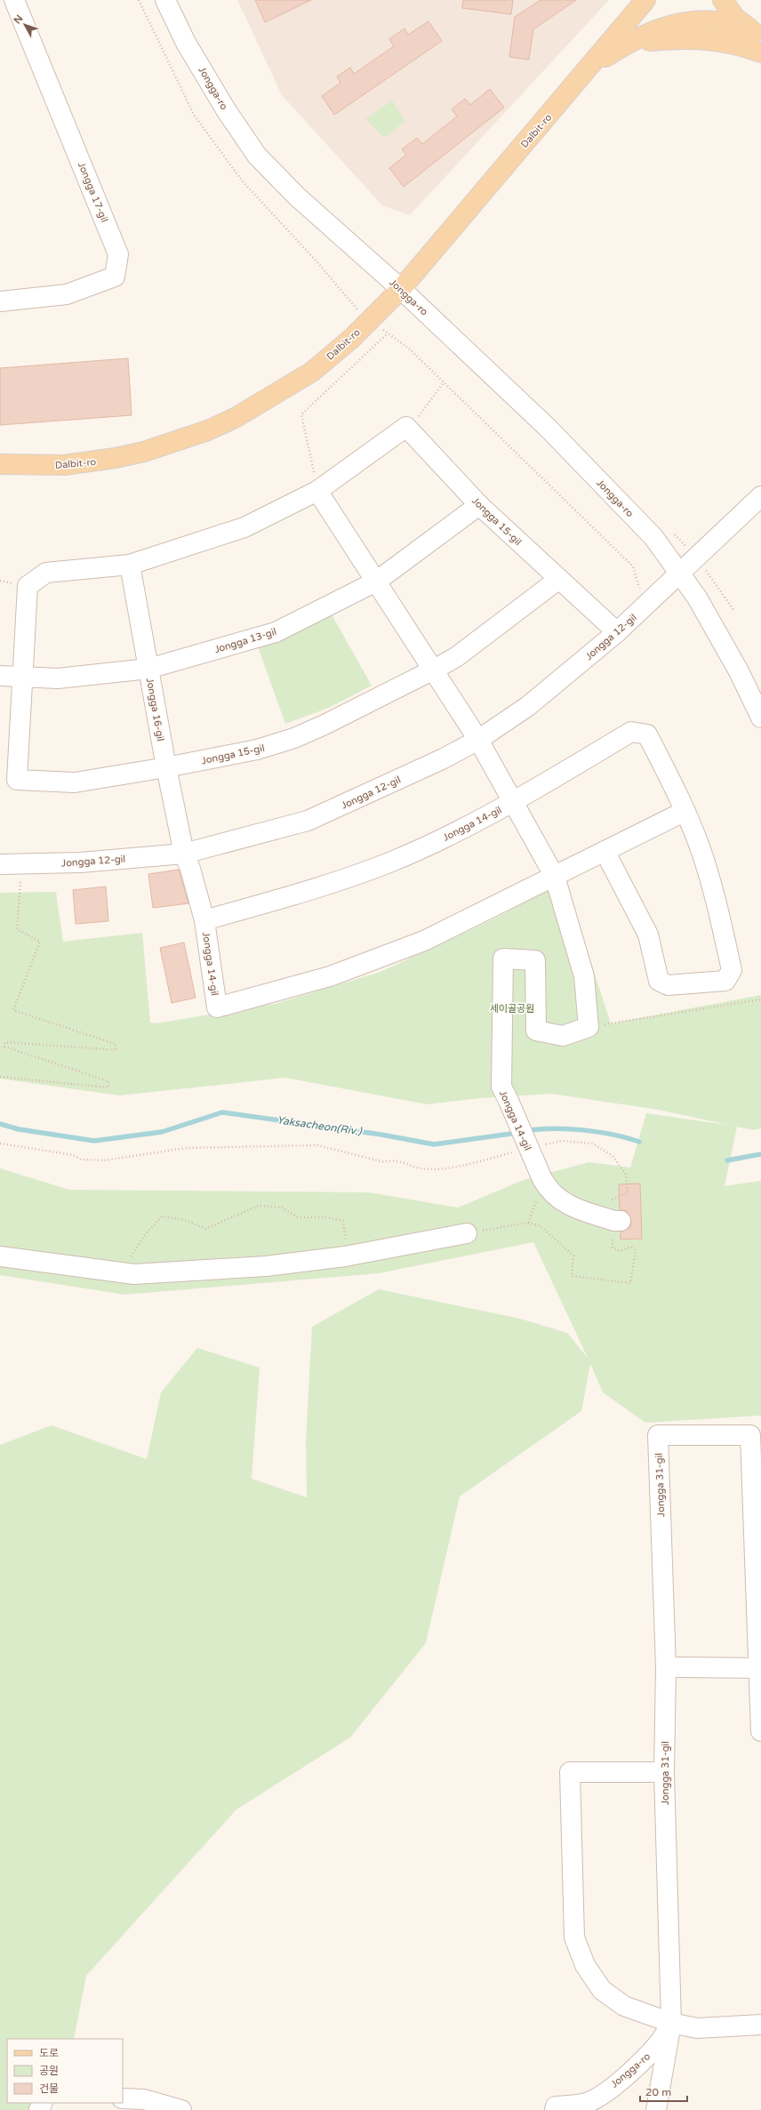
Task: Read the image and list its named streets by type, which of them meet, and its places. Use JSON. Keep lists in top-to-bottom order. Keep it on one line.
{"streets":{"main road":["Dalbit-ro"],"street":["Jongga-ro","Jongga 17-gil","Jongga 15-gil","Jongga 12-gil","Jongga 13-gil","Jongga 16-gil","Jongga 14-gil","Jongga 31-gil"]},"crossings":[["Jongga-ro","Dalbit-ro"],["Jongga-ro","Jongga 12-gil"],["Jongga-ro","Jongga 31-gil"],["Jongga 15-gil","Jongga 13-gil"],["Jongga 15-gil","Jongga 16-gil"],["Jongga 12-gil","Jongga 16-gil"],["Jongga 12-gil","Jongga 14-gil"],["Jongga 13-gil","Jongga 16-gil"],["Jongga 16-gil","Jongga 14-gil"]],"water":["Yaksacheon(Riv.)"],"parks":["세이골공원"],"legend":["도로","공원","건물"],"scale_bar":"20 m","north":"top left"}
